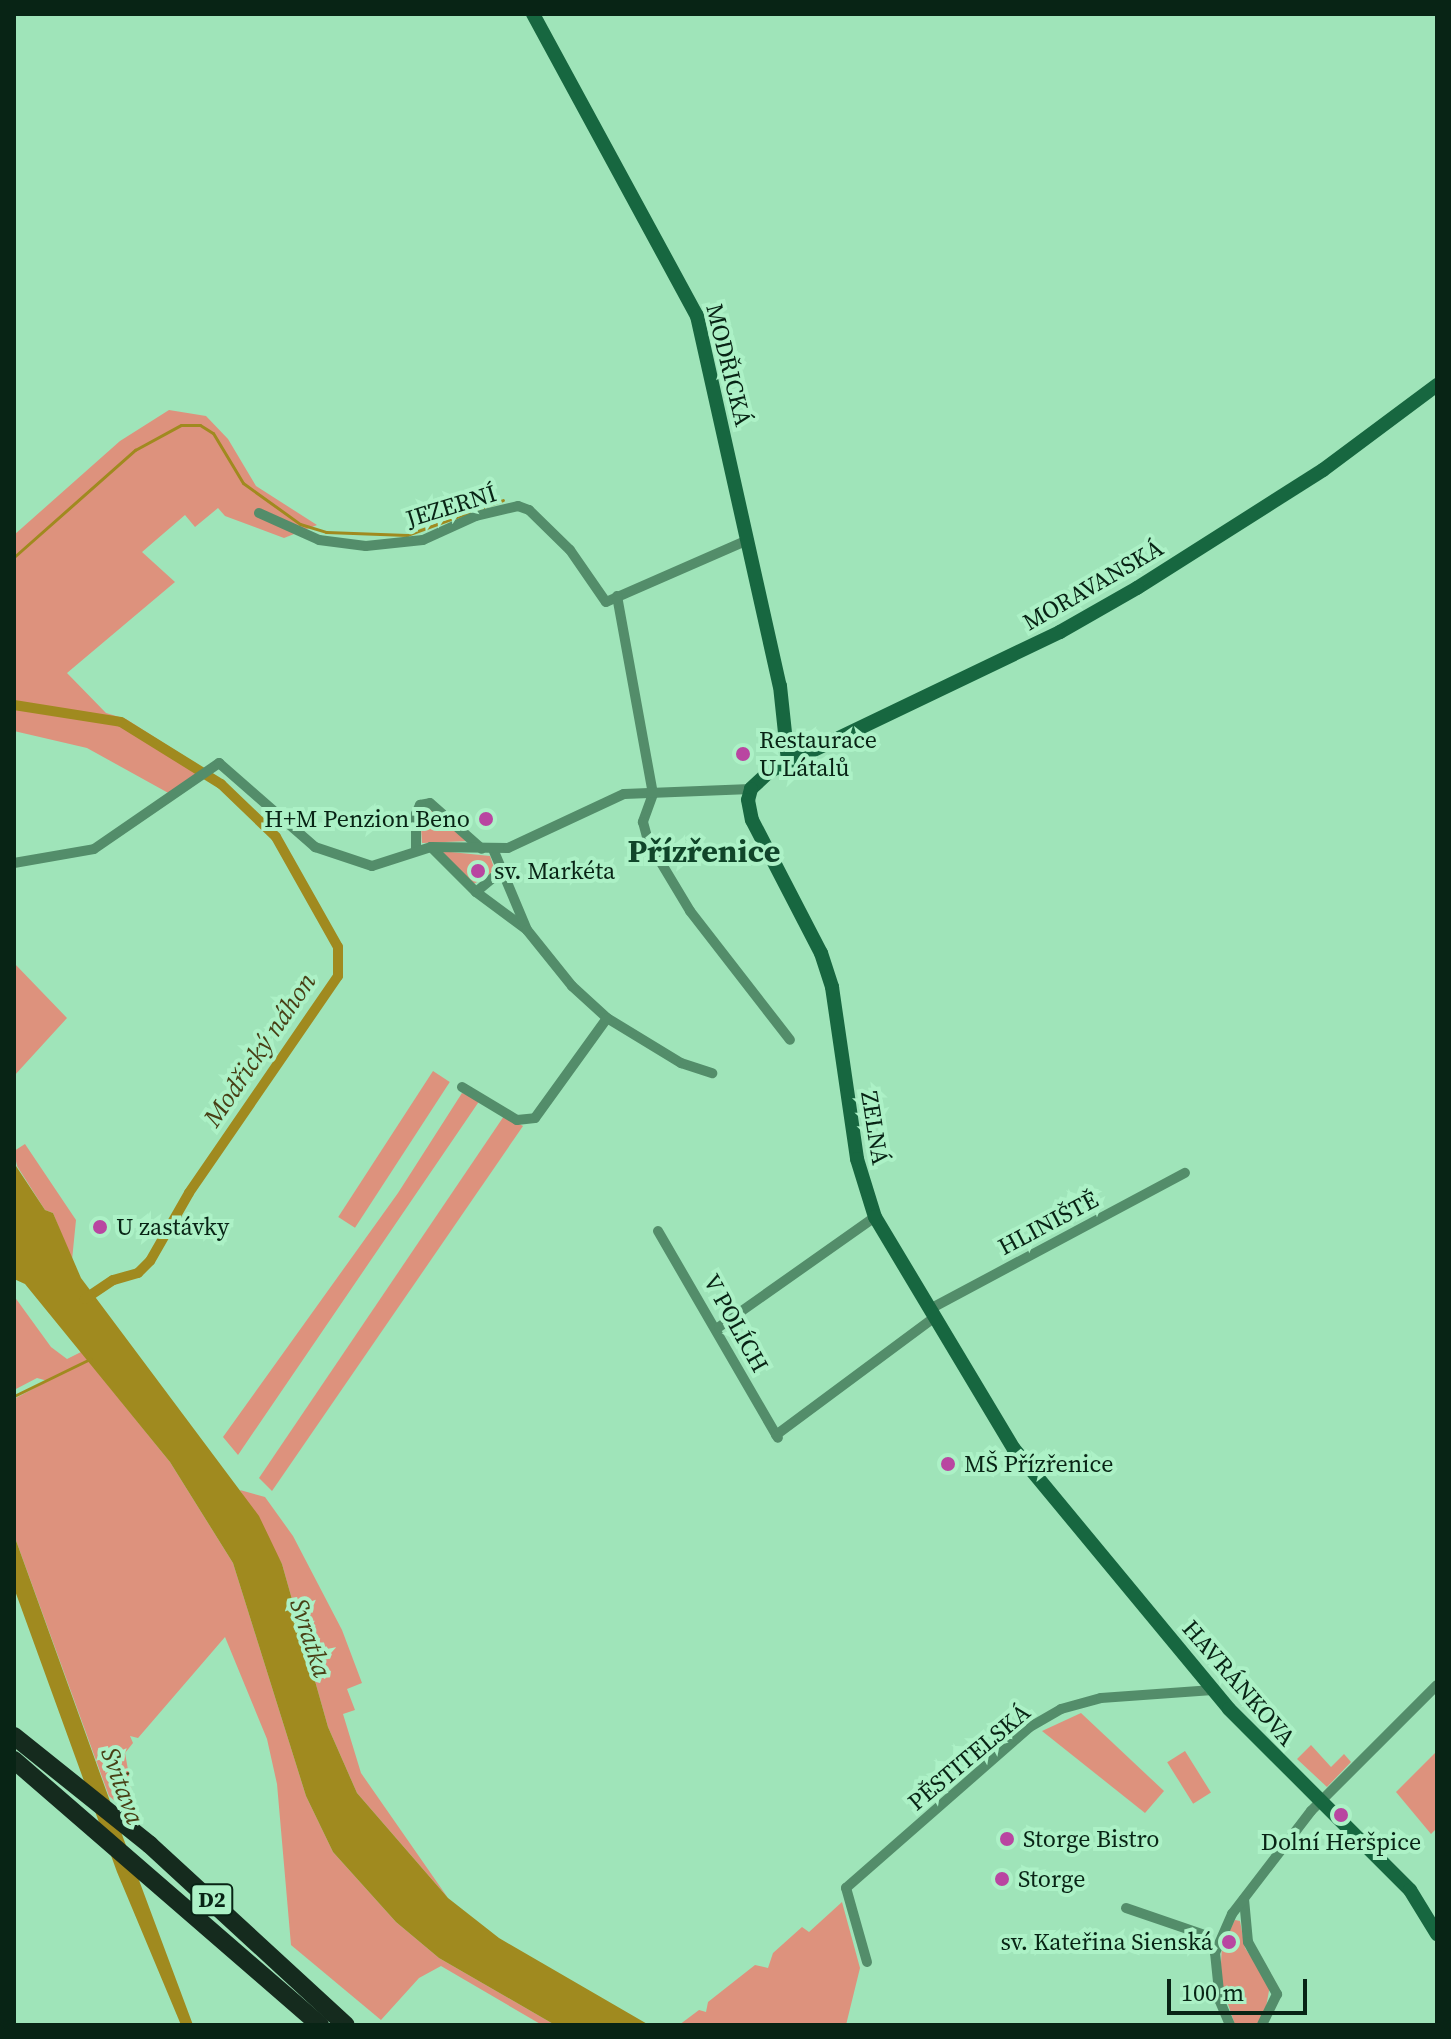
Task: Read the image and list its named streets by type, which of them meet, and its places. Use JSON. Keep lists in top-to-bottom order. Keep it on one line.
{"streets":{"highway":["D2"],"street":["MODŘICKÁ","JEZERNÍ","MORAVANSKÁ","ZELNÁ","HLINIŠTĚ","V POLÍCH","HAVRÁNKOVA","PĚSTITELSKÁ"]},"crossings":[["MODŘICKÁ","MORAVANSKÁ"],["MORAVANSKÁ","ZELNÁ"],["ZELNÁ","HLINIŠTĚ"],["ZELNÁ","V POLÍCH"],["ZELNÁ","HAVRÁNKOVA"],["HLINIŠTĚ","V POLÍCH"],["HAVRÁNKOVA","PĚSTITELSKÁ"]],"districts":["Přízřenice"],"water":["Modřický náhon","Svratka","Svitava"],"places":["Restaurace U Látalů","H+M Penzion Beno","sv. Markéta","U zastávky","MŠ Přízřenice","Dolní Heršpice","Storge Bistro","Storge","sv. Kateřina Sienská"],"scale_bar":"100 m"}
